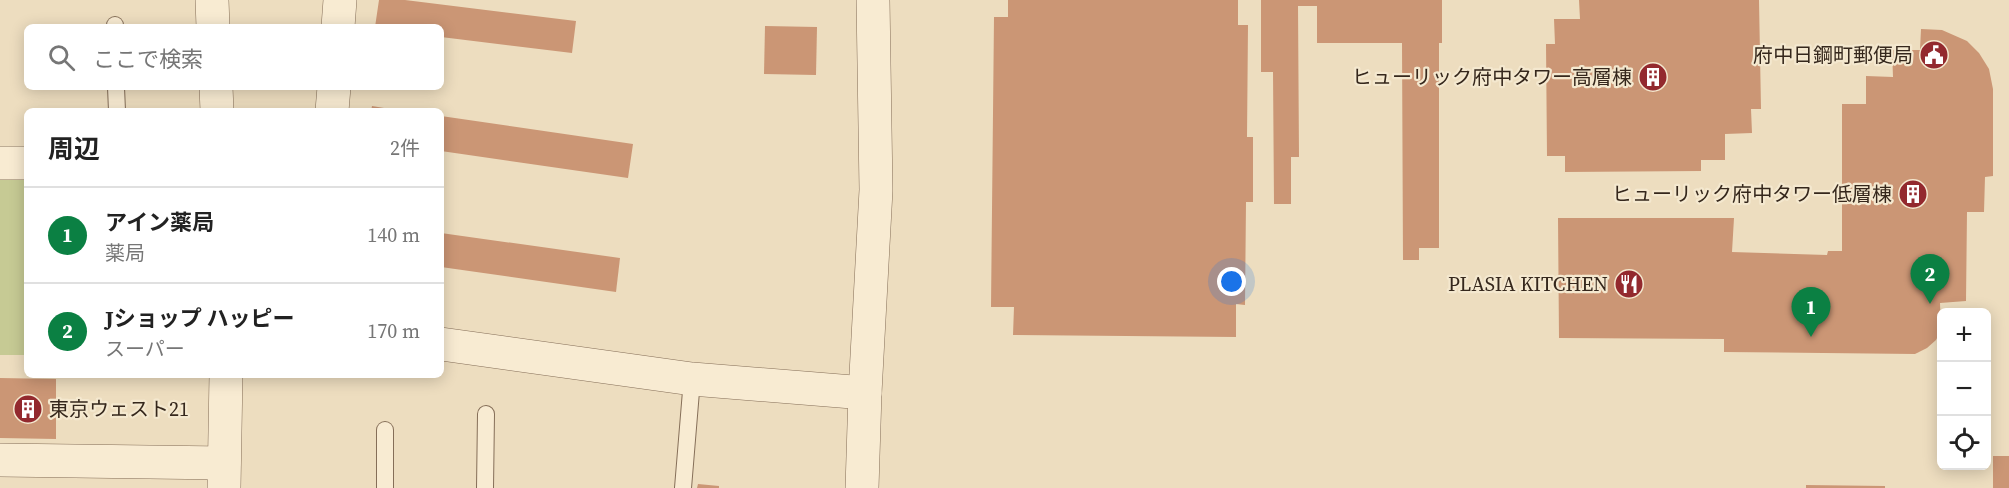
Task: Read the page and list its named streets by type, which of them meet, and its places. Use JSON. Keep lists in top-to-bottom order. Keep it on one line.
{"places":{"public building":["府中日鋼町郵便局"],"building":["ヒューリック府中タワー高層棟","ヒューリック府中タワー低層棟","東京ウェスト21"],"restaurant":["PLASIA KITCHEN"]},"page":{"search":"ここで検索","heading":["周辺","2件"],"list":[{"mark":"1","name":"アイン薬局","note":"薬局","value":"140 m"},{"mark":"2","name":"Jショップ ハッピー","note":"スーパー","value":"170 m"}],"pins":["2","1"],"map_buttons":["+","−"]}}
